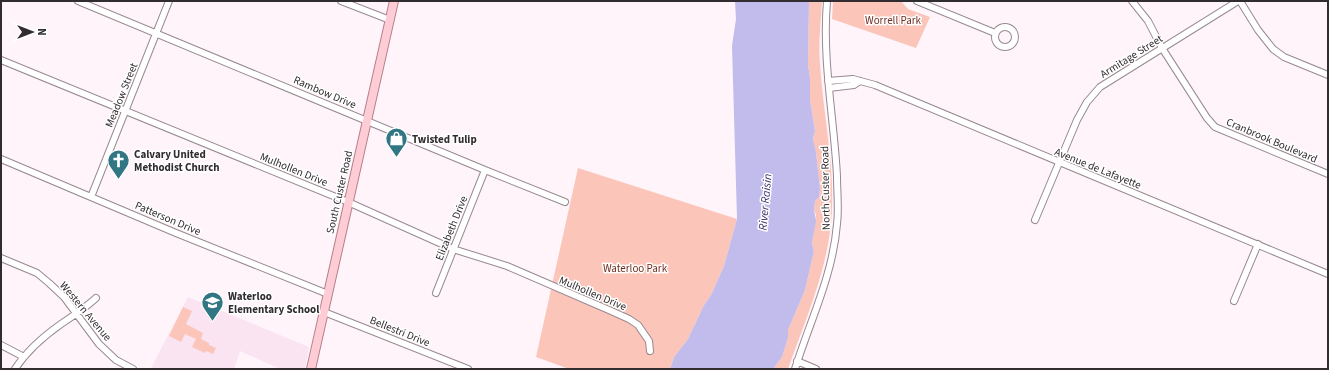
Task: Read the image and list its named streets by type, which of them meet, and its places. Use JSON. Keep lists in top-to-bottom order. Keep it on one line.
{"streets":{"main road":["South Custer Road"],"street":["Armitage Street","Rambow Drive","Meadow Street","Cranbrook Boulevard","Avenue de Lafayette","Mulhollen Drive","North Custer Road","Patterson Drive","Elizabeth Drive","Western Avenue","Bellestri Drive"]},"crossings":[["Armitage Street","Cranbrook Boulevard"],["Armitage Street","Avenue de Lafayette"],["Rambow Drive","Meadow Street"],["Rambow Drive","South Custer Road"],["Rambow Drive","Elizabeth Drive"],["Meadow Street","Mulhollen Drive"],["Meadow Street","Patterson Drive"],["Avenue de Lafayette","North Custer Road"],["Mulhollen Drive","South Custer Road"],["Mulhollen Drive","Elizabeth Drive"],["South Custer Road","Patterson Drive"],["South Custer Road","Bellestri Drive"]],"water":["River Raisin"],"parks":["Worrell Park","Waterloo Park"],"places":{"shop":["Twisted Tulip"],"church":["Calvary United Methodist Church"],"school or university":["Waterloo Elementary School"]},"north":"right"}
